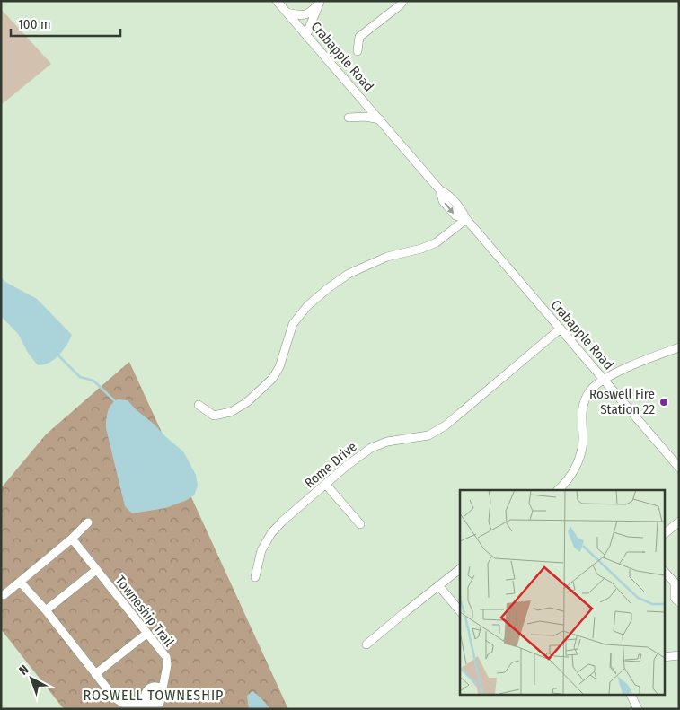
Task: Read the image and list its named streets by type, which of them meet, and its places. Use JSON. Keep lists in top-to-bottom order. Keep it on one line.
{"streets":{"street":["Crabapple Road","Rome Drive","Towneship Trail"]},"crossings":[["Crabapple Road","Rome Drive"]],"districts":["ROSWELL TOWNESHIP"],"places":["Roswell Fire Station 22"],"scale_bar":"100 m","north":"top left"}
